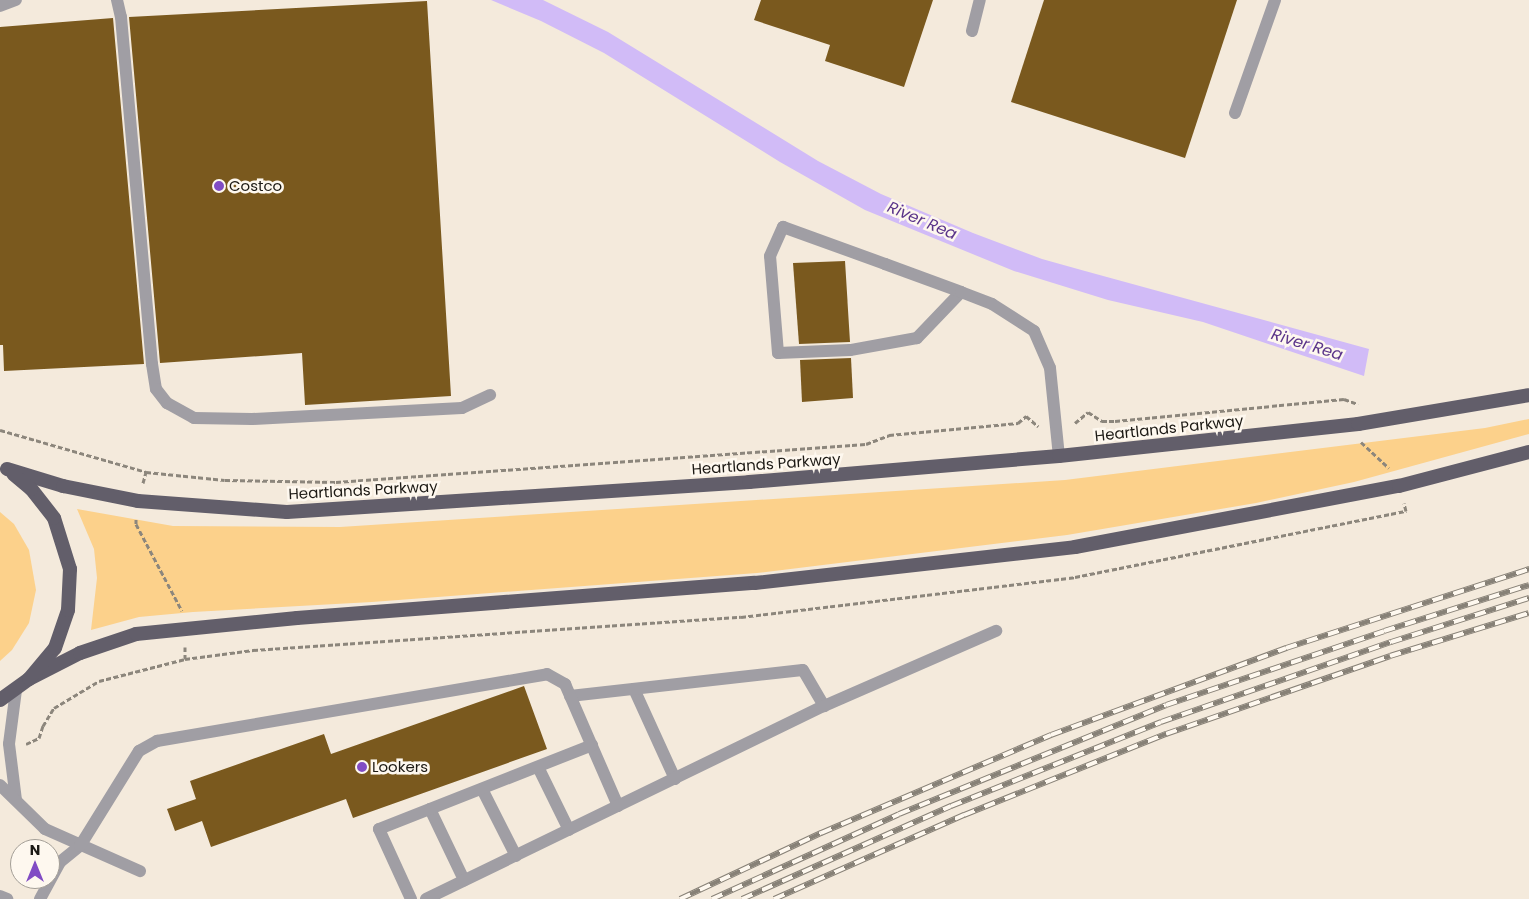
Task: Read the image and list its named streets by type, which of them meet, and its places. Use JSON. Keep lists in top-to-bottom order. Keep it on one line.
{"streets":{"main road":["Heartlands Parkway"]},"water":["River Rea"],"places":["Costco","Lookers"],"north":"top"}
